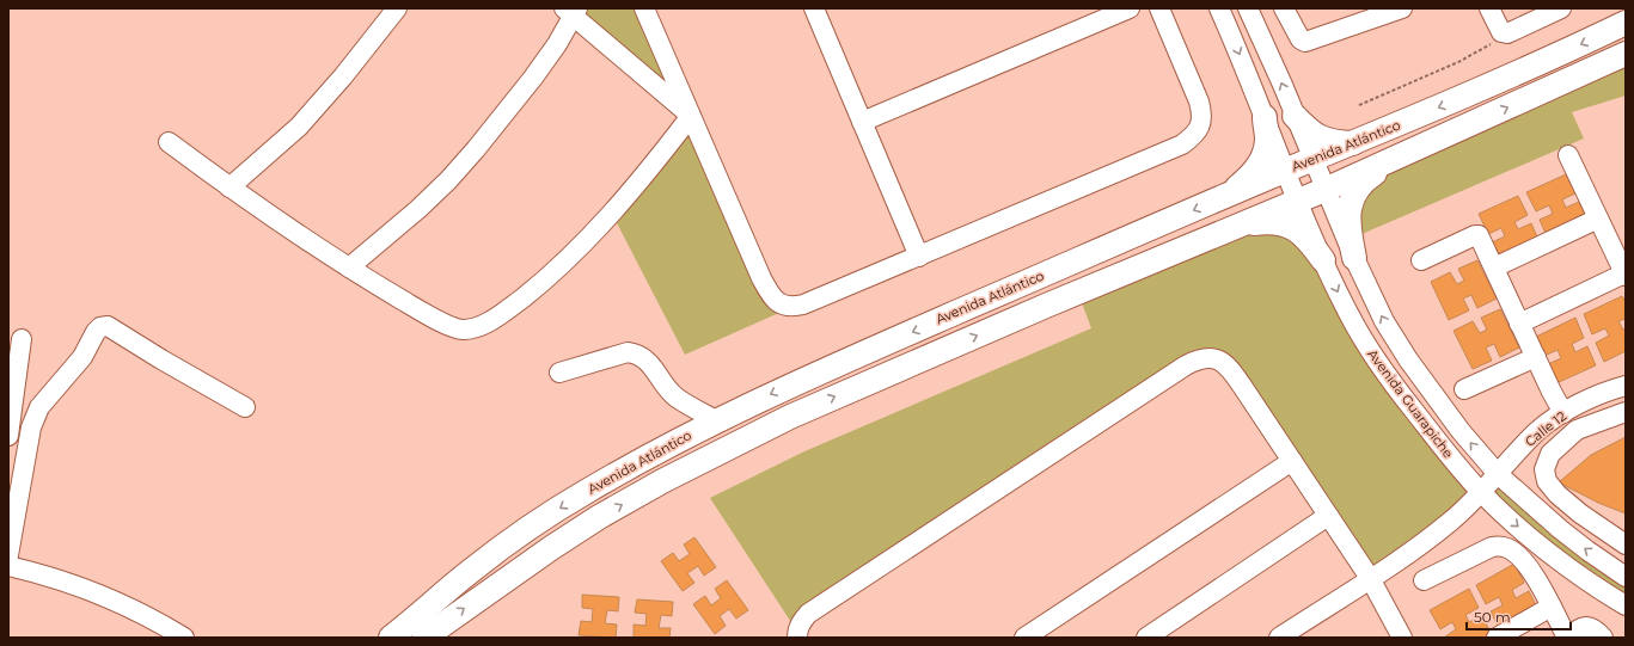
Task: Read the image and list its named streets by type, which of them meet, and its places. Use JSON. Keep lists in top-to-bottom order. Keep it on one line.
{"streets":{"main road":["Avenida Atlántico"],"street":["Avenida Guarapiche","Calle 12"]},"crossings":[["Avenida Atlántico","Avenida Guarapiche"],["Avenida Guarapiche","Calle 12"]],"scale_bar":"50 m"}
